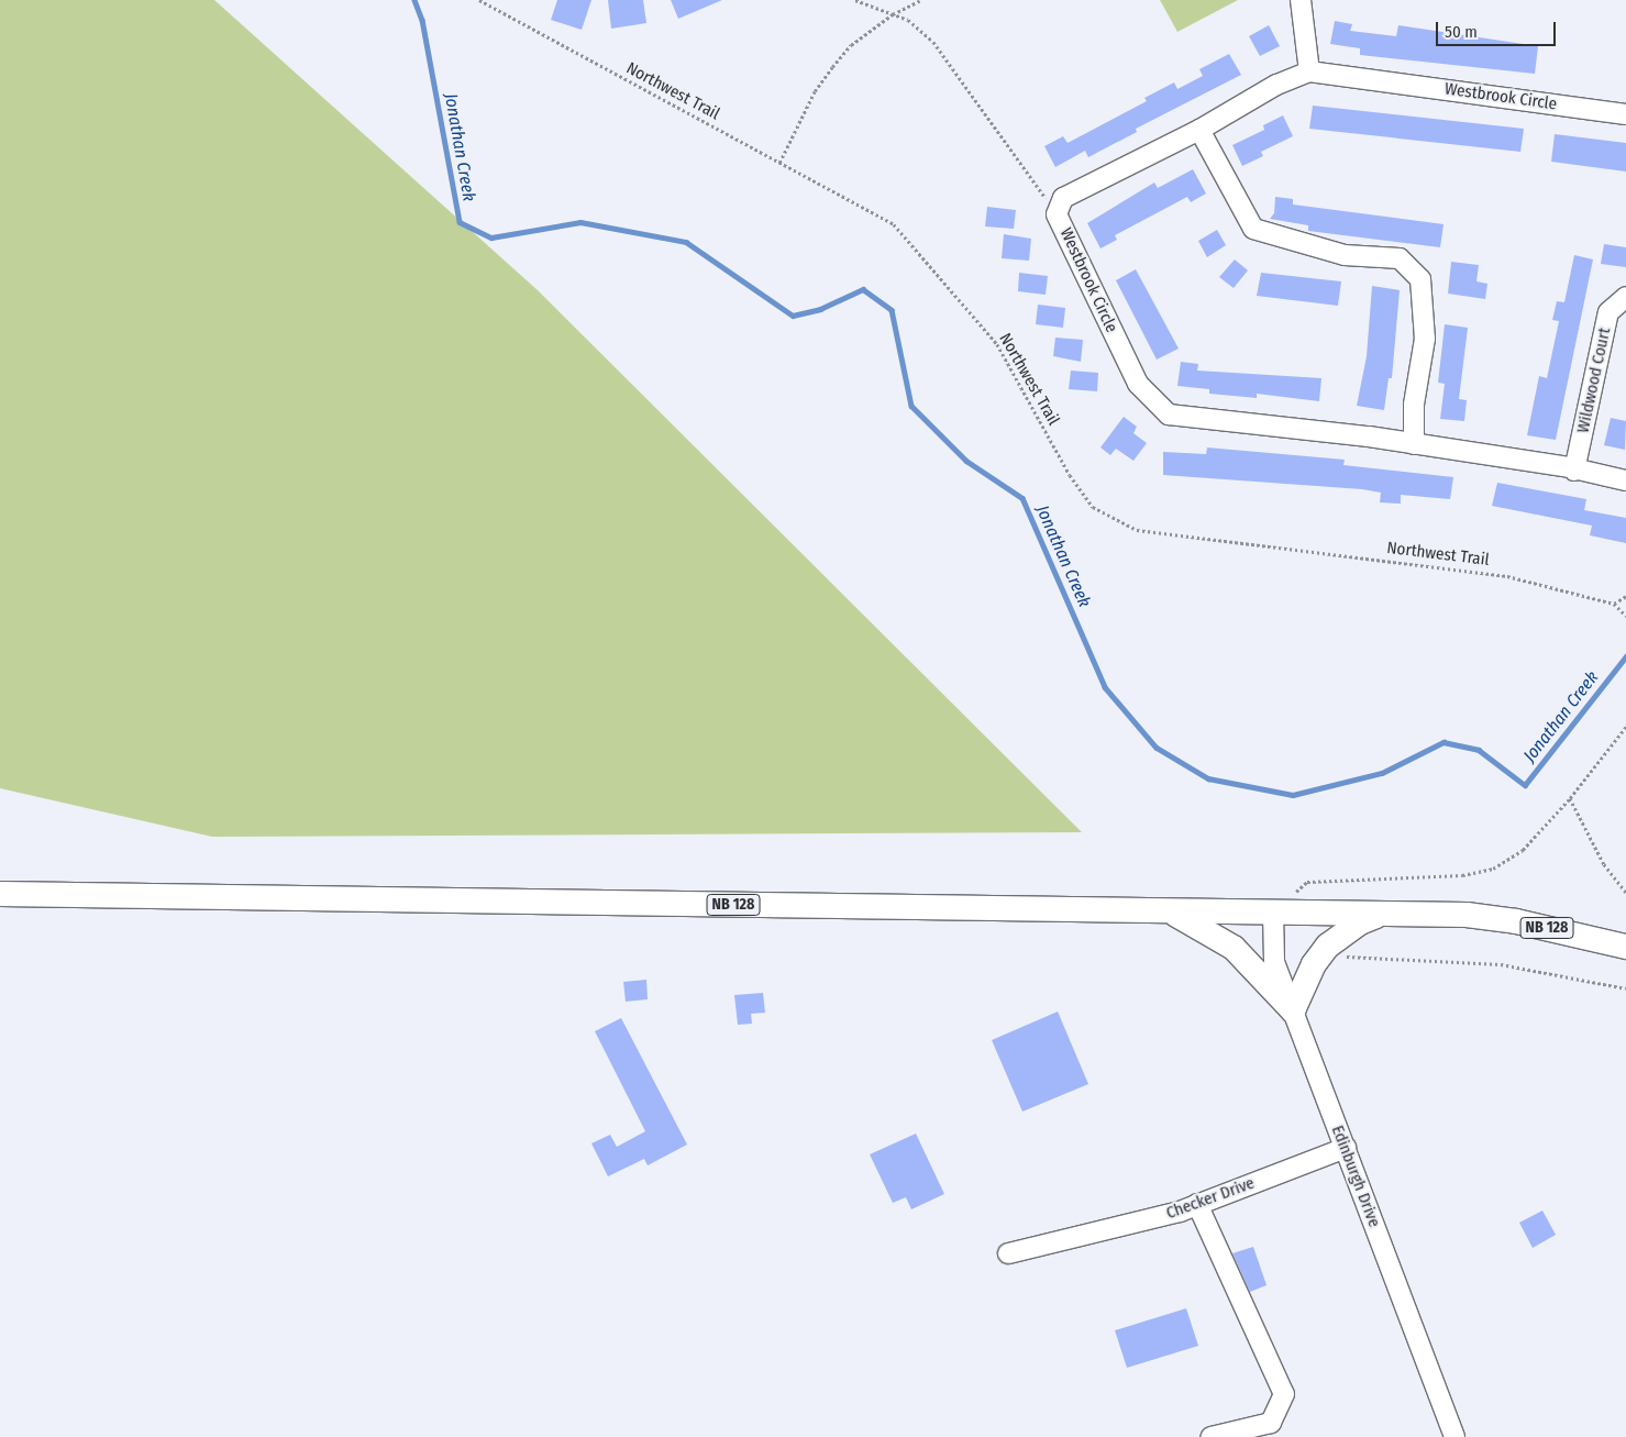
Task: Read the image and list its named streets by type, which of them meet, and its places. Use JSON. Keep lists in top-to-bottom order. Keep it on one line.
{"streets":{"main road":["NB 128"],"street":["Westbrook Circle","Wildwood Court","Edinburgh Drive","Checker Drive"],"path":["Northwest Trail"]},"crossings":[["Westbrook Circle","Wildwood Court"],["NB 128","Edinburgh Drive"],["Edinburgh Drive","Checker Drive"]],"water":["Jonathan Creek"],"scale_bar":"50 m"}
